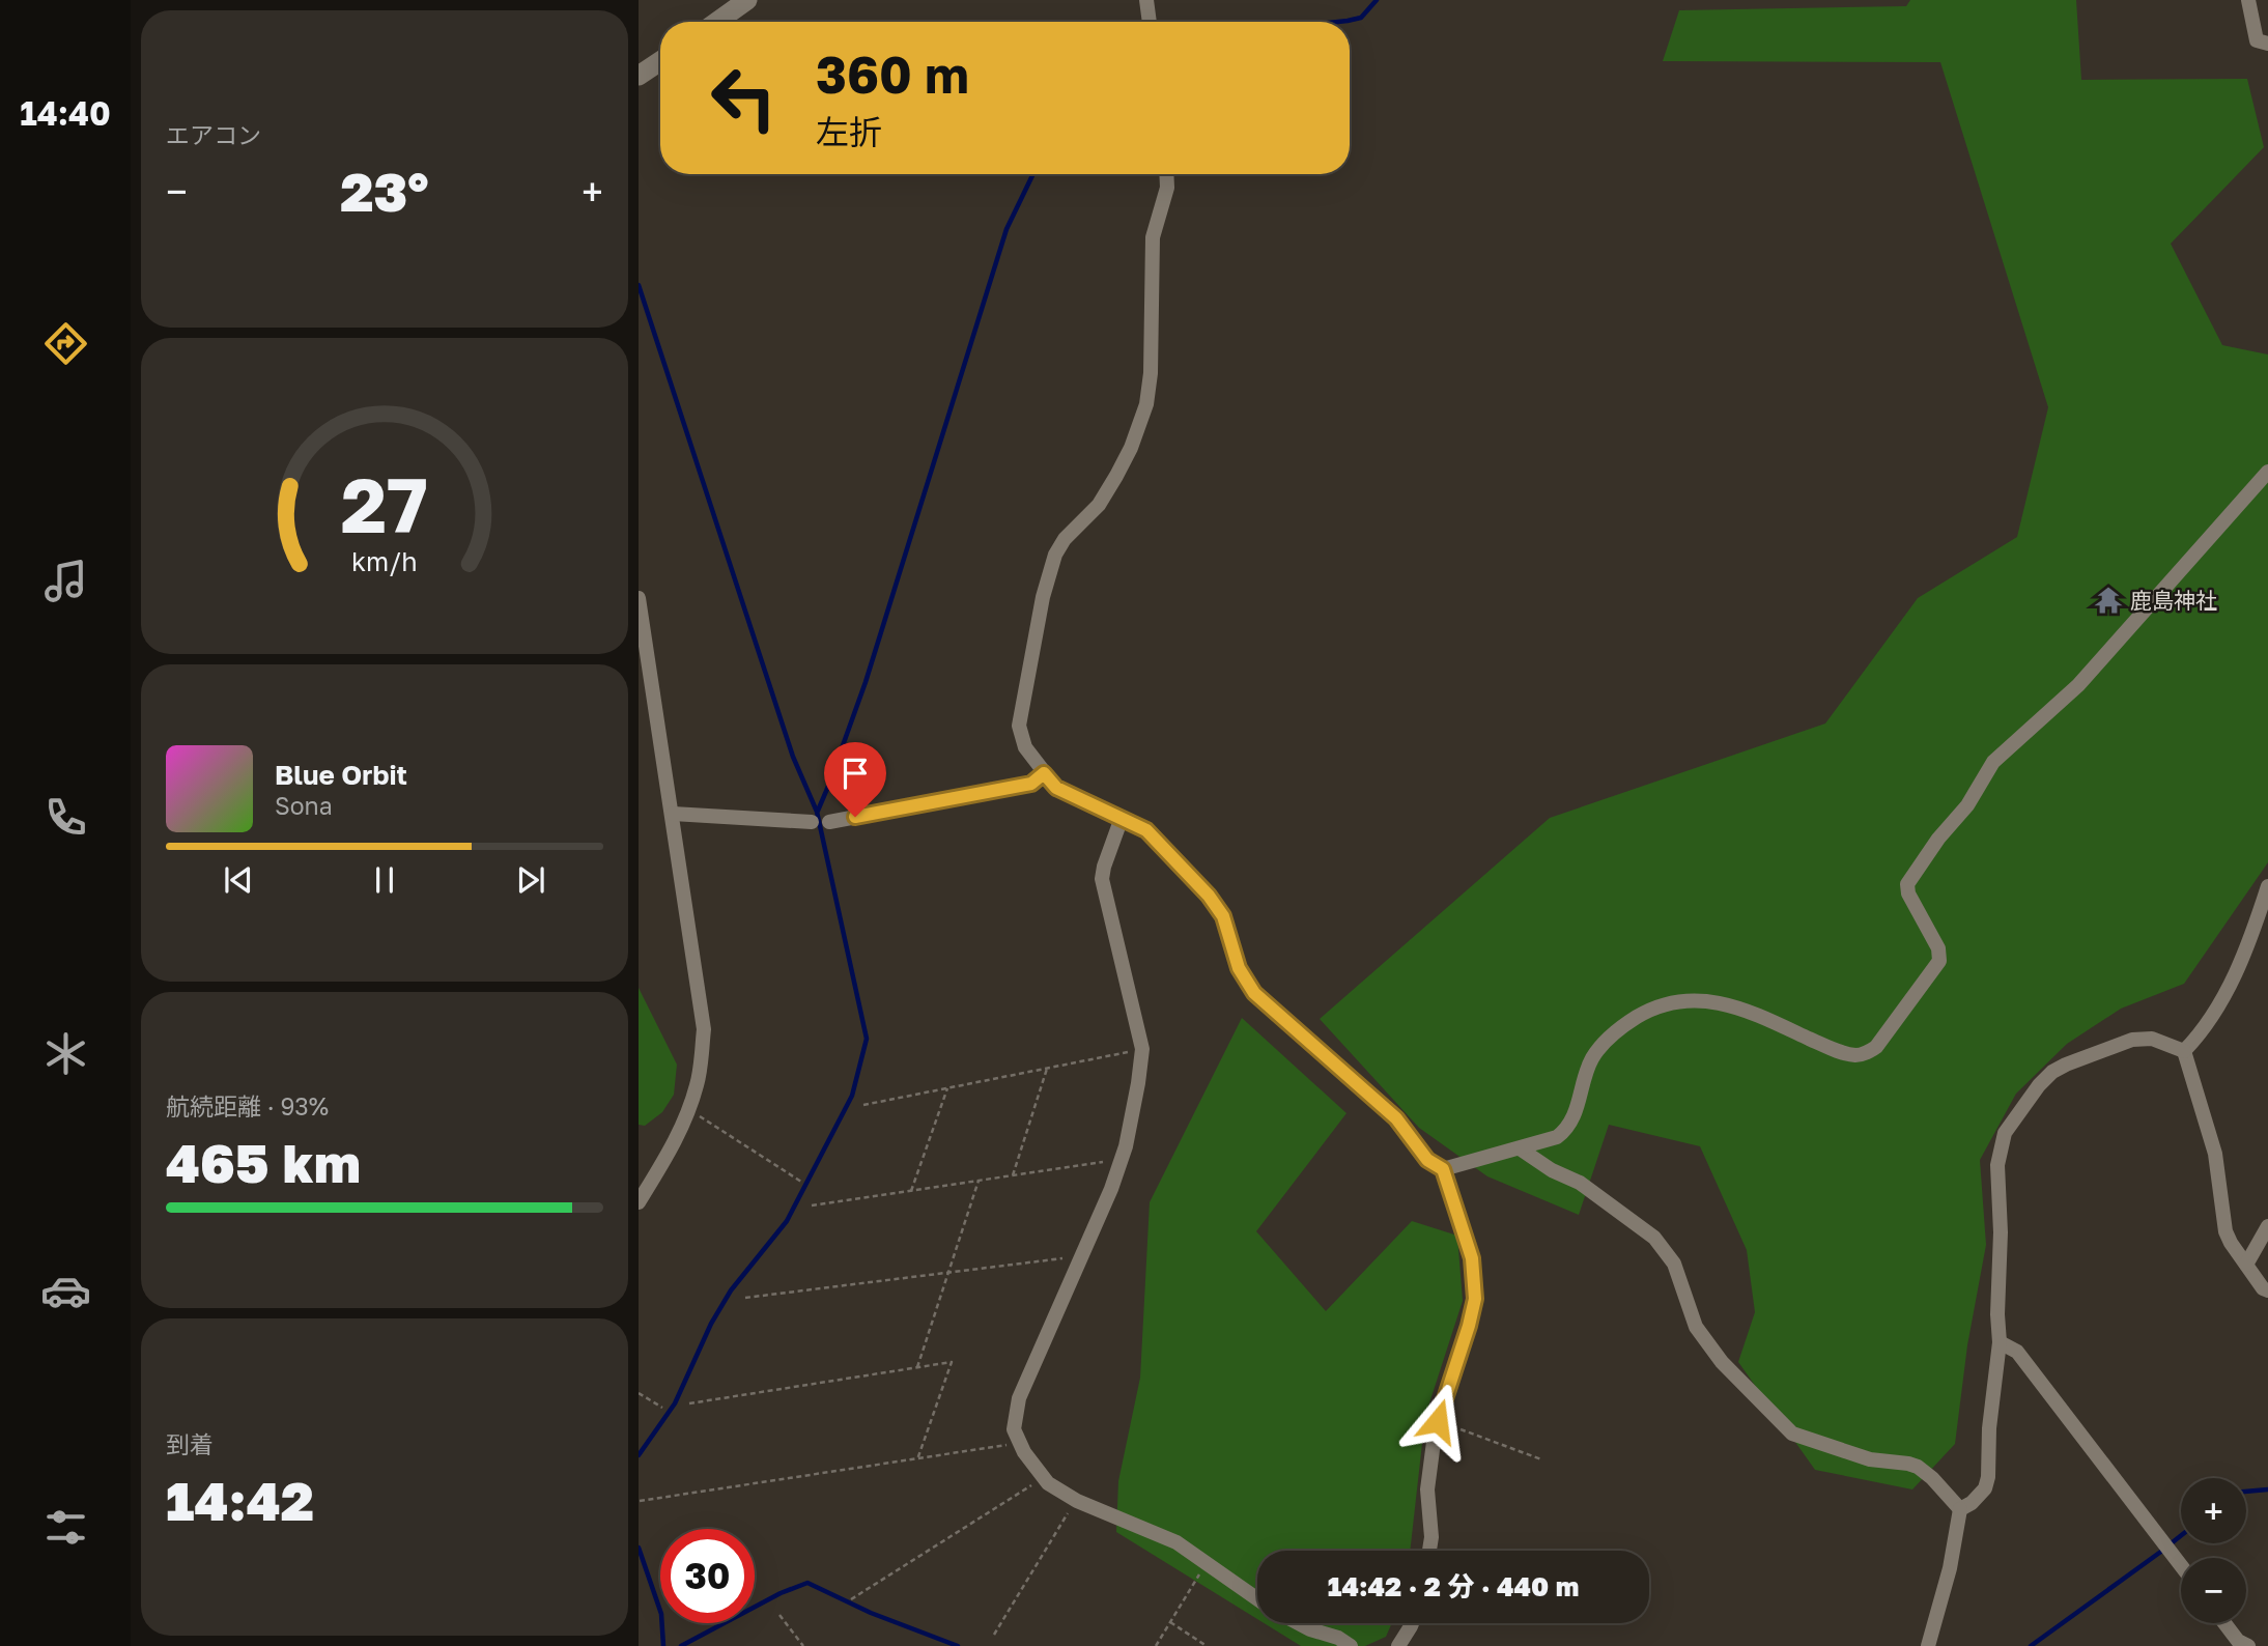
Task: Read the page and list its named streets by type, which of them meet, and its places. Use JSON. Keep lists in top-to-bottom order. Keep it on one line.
{"places":{"temple":["鹿島神社"]},"page":{"tabs":"14:40","tile":["エアコン",["航続距離 · 93%","465 km"],["到着","14:42"]],"turn":["360 m","左折"],"heat":["−","23°","+"],"song":["Blue Orbit","Sona"],"map_buttons":["+","−"],"limit":"30","trip":"14:42 · 2 分 · 440 m","gauge":["27","km/h"]}}
